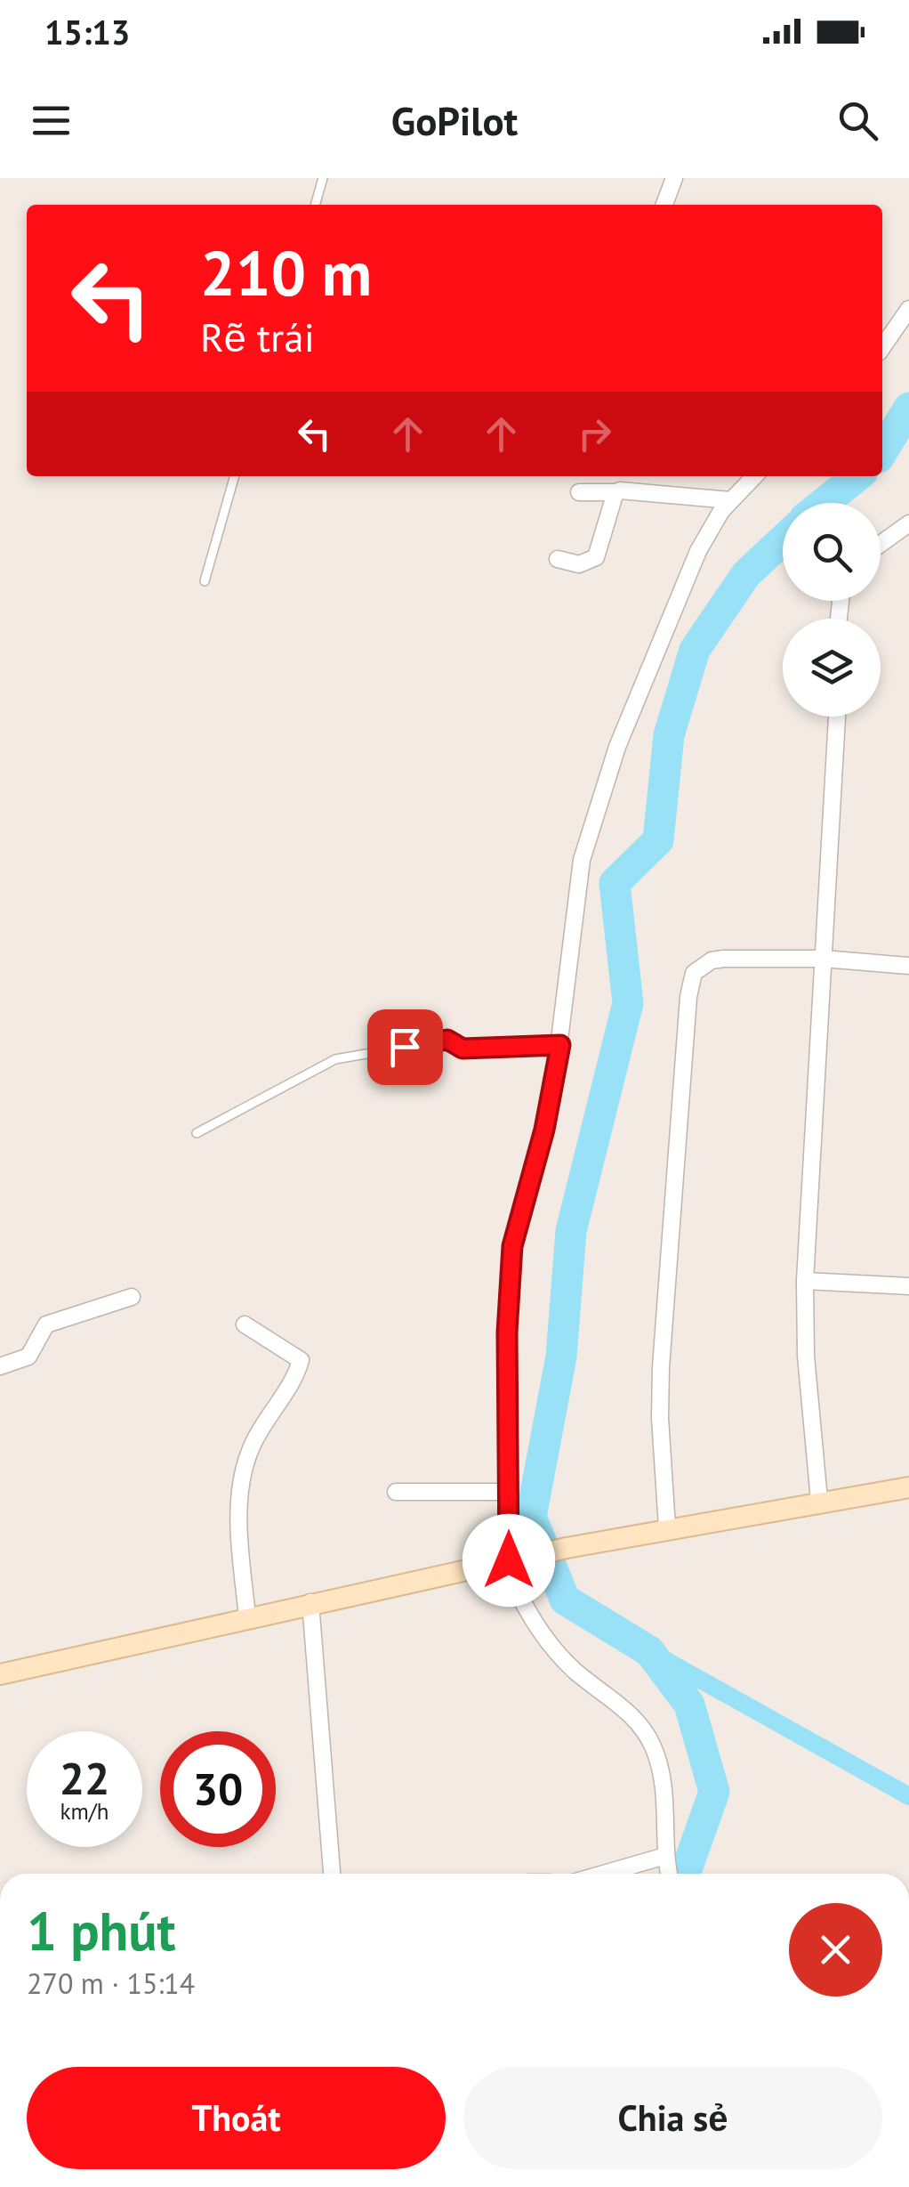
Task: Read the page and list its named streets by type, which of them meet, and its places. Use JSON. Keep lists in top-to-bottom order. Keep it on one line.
{"page":{"status":"15:13","header":"GoPilot","turn":["210 m","Rẽ trái"],"speed":"22 km/h","limit":"30","heading":["1 phút","270 m · 15:14"],"buttons":["Thoát","Chia sẻ"]}}
